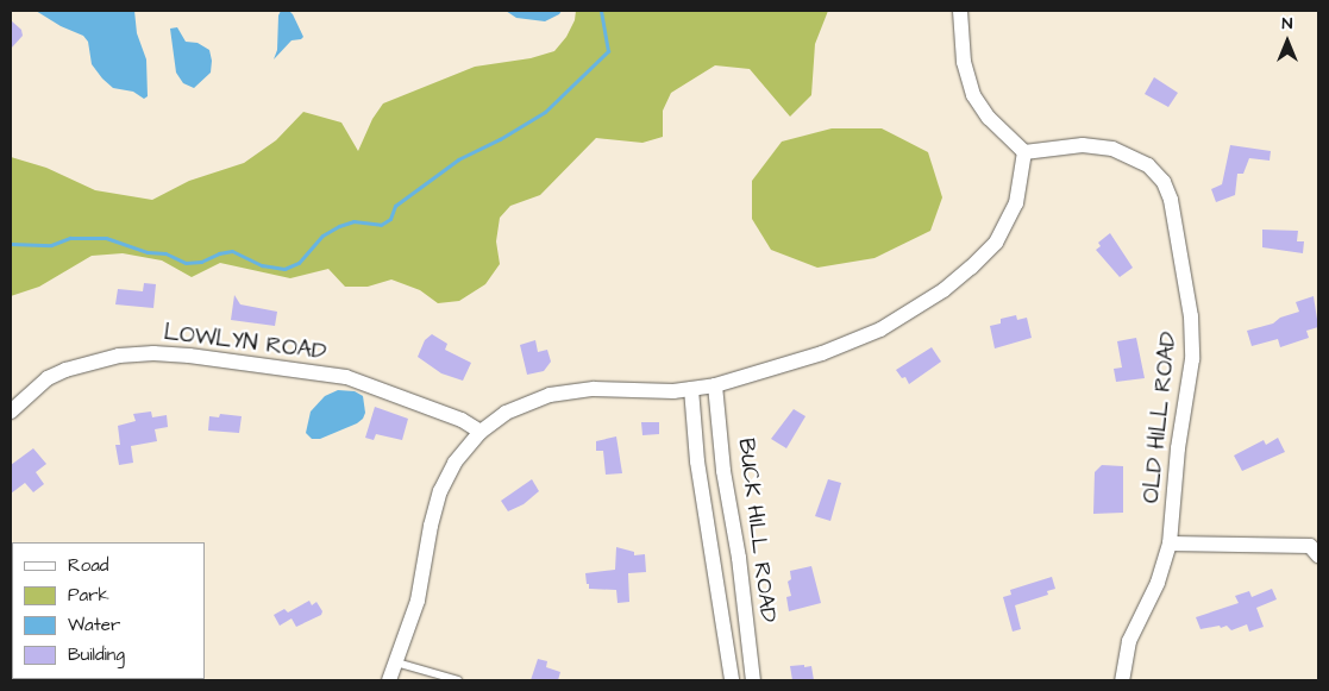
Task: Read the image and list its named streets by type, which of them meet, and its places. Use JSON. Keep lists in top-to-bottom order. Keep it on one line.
{"streets":{"street":["LOWLYN ROAD","OLD HILL ROAD","BUCK HILL ROAD"]},"legend":["Road","Park","Water","Building"],"north":"top"}
